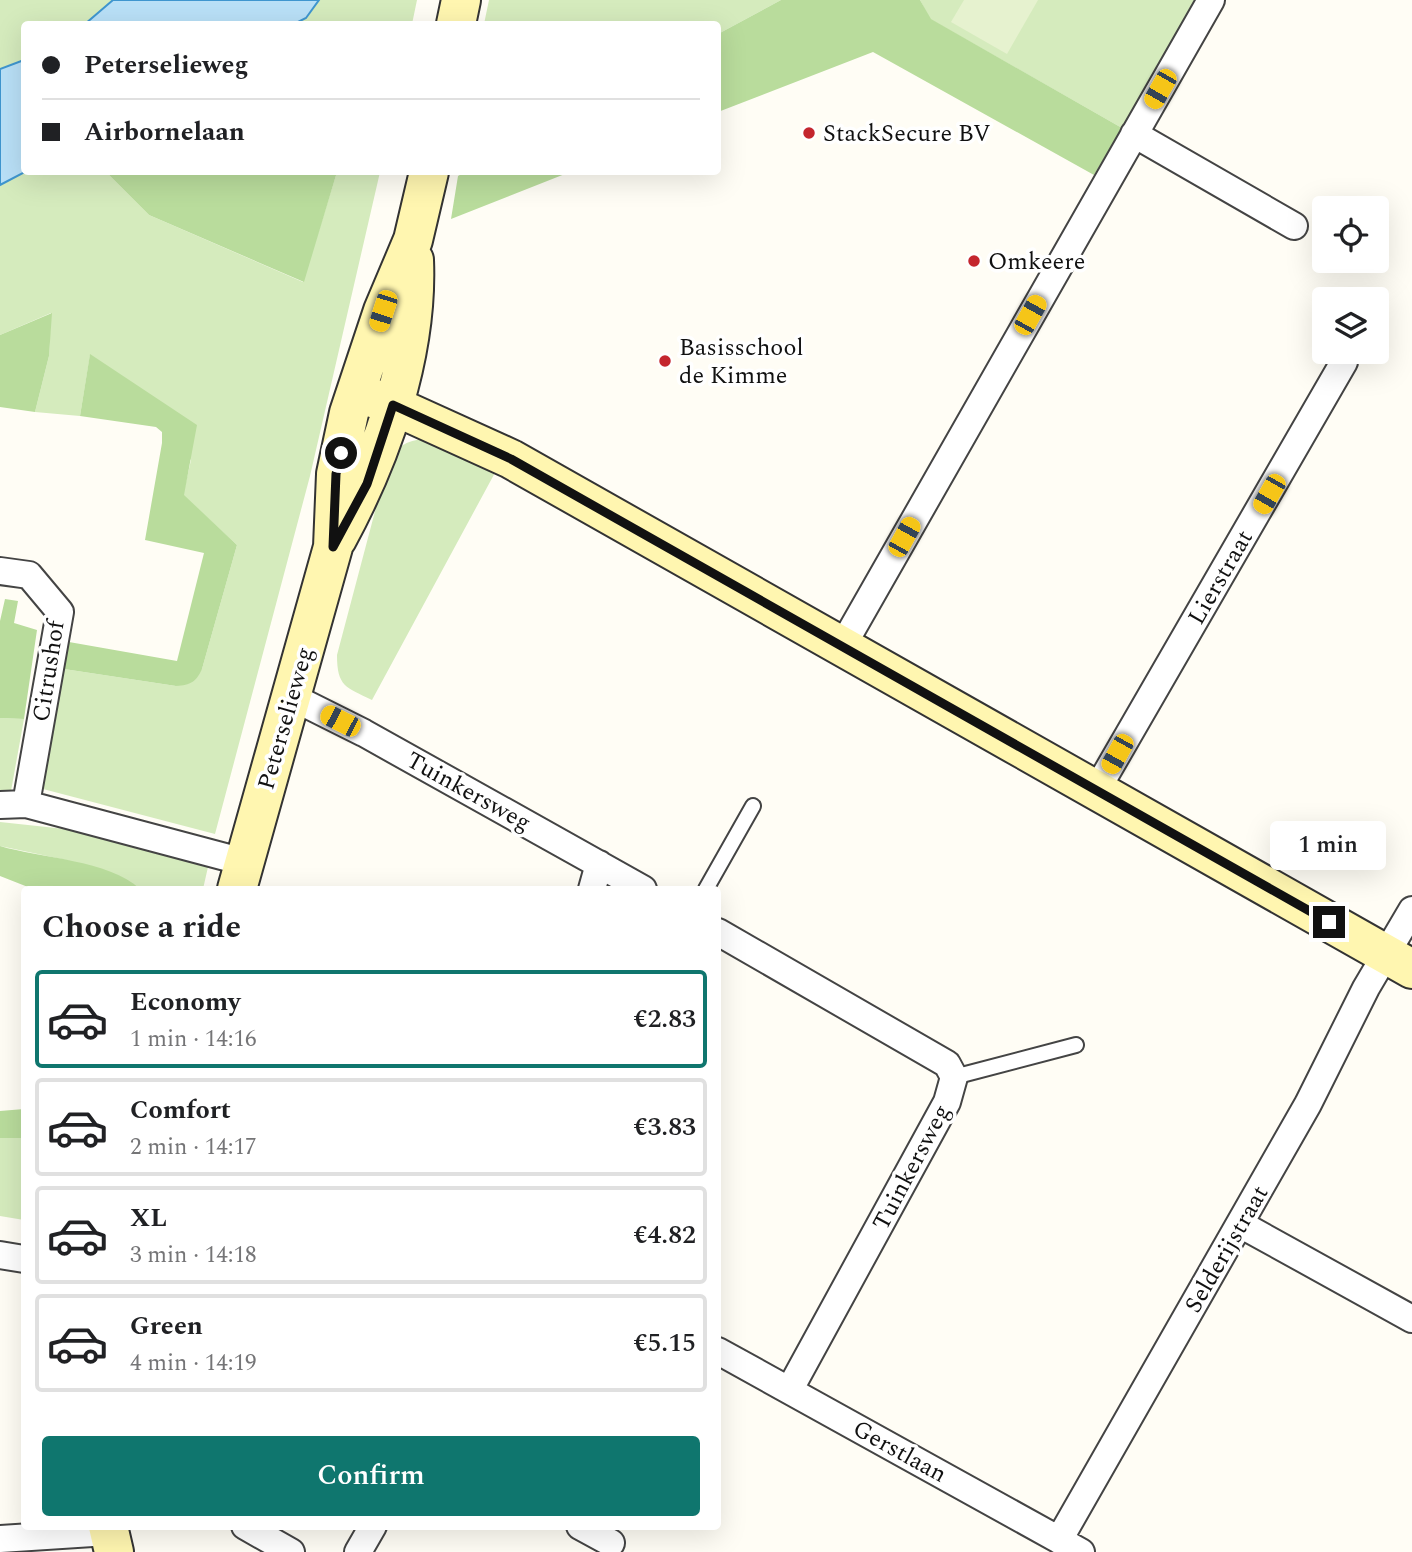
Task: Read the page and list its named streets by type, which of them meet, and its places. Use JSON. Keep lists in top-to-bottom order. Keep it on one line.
{"streets":{"street":["Lierstraat","Citrushof","Peterselieweg","Tuinkersweg","Selderijstraat","Gerstlaan"]},"crossings":[["Peterselieweg","Tuinkersweg"],["Tuinkersweg","Gerstlaan"],["Selderijstraat","Gerstlaan"]],"places":["StackSecure BV","Omkeere","Basisschool de Kimme"],"page":{"banner":["Peterselieweg","Airbornelaan"],"bubble":"1 min","heading":"Choose a ride","list":[{"name":"Economy","note":"1 min · 14:16","value":"€2.83"},{"name":"Comfort","note":"2 min · 14:17","value":"€3.83"},{"name":"XL","note":"3 min · 14:18","value":"€4.82"},{"name":"Green","note":"4 min · 14:19","value":"€5.15"}],"buttons":"Confirm"}}
